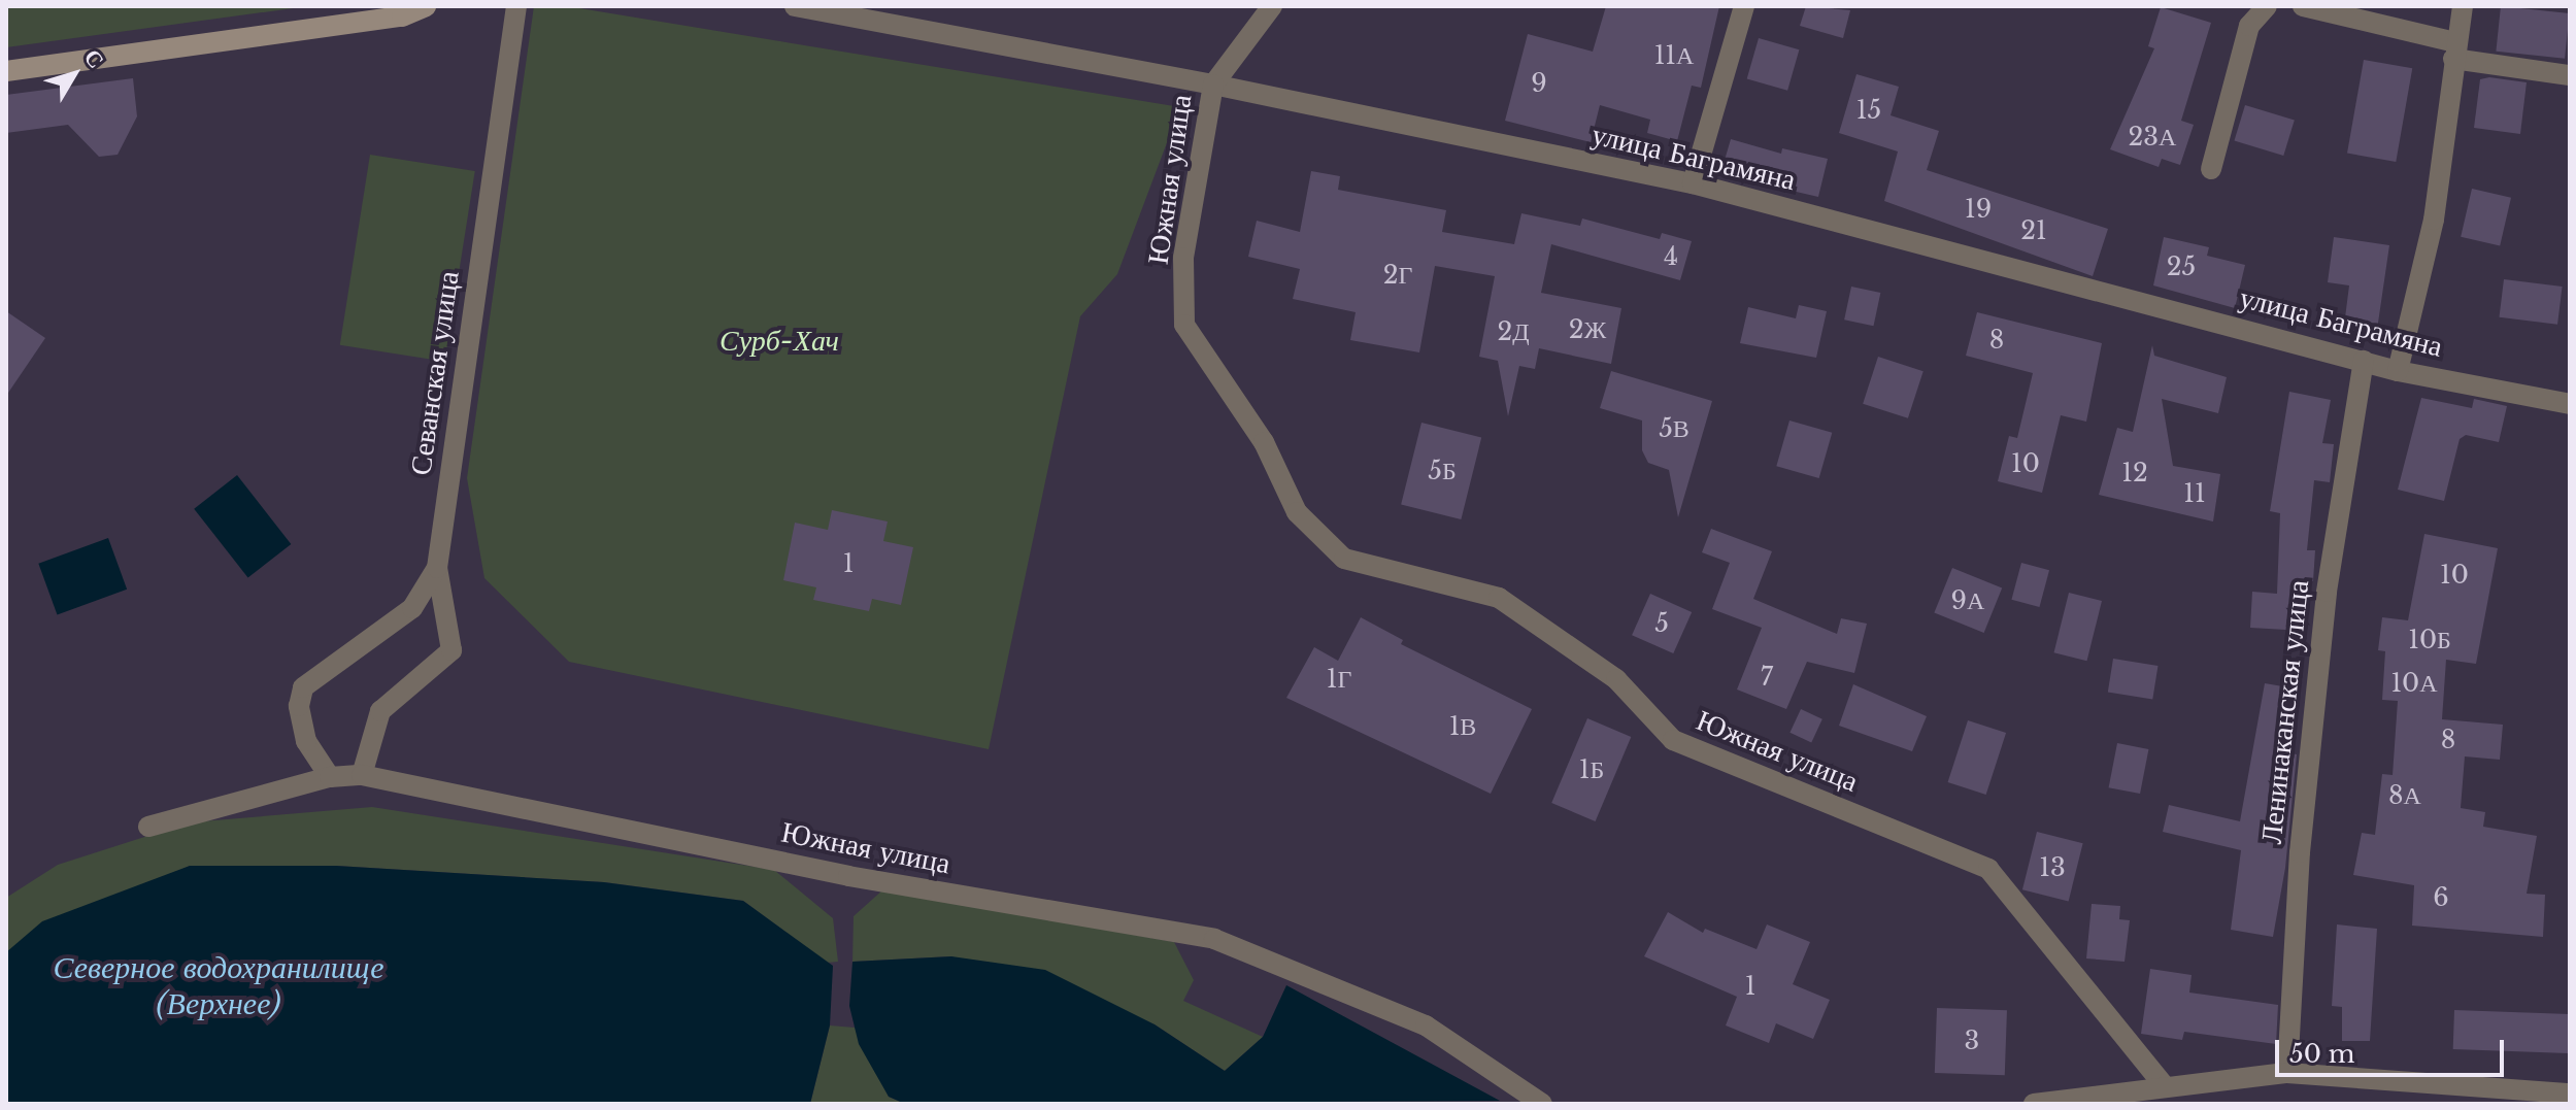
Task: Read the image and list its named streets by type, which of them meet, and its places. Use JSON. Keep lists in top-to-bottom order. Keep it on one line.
{"streets":{"street":["улица Баграмяна","Южная улица","Севанская улица","Ленинаканская улица"]},"crossings":[["улица Баграмяна","Южная улица"],["улица Баграмяна","Ленинаканская улица"],["Южная улица","Севанская улица"]],"water":["Северное водохранилище (Верхнее)"],"parks":["Сурб-Хач"],"house_numbers":["11А","9","15","23А","19","21","4","25","2Г","2Ж","2Д","8","5В","10","5Б","12","11","1","10","9А","5","10Б","7","1Г","10А","1В","8","1Б","8А","13","6","1","3"],"scale_bar":"50 m","north":"top right"}
